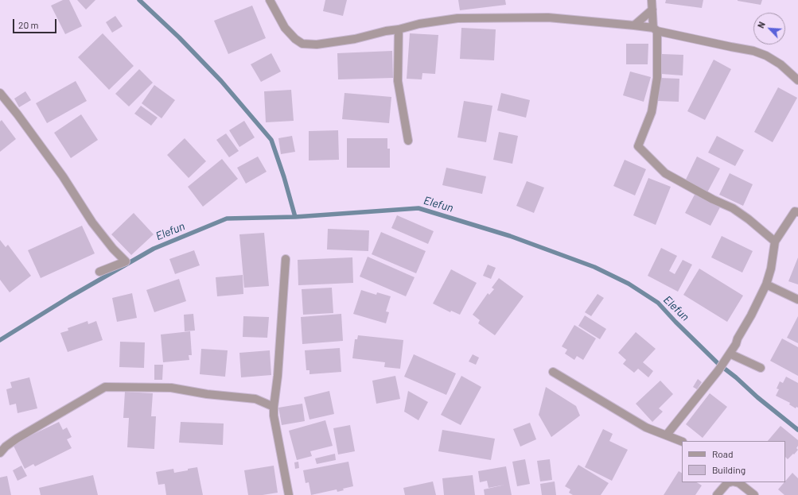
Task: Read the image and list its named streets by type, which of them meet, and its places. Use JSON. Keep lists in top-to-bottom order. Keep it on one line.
{"water":["Elefun"],"legend":["Road","Building"],"scale_bar":"20 m","north":"top left"}
